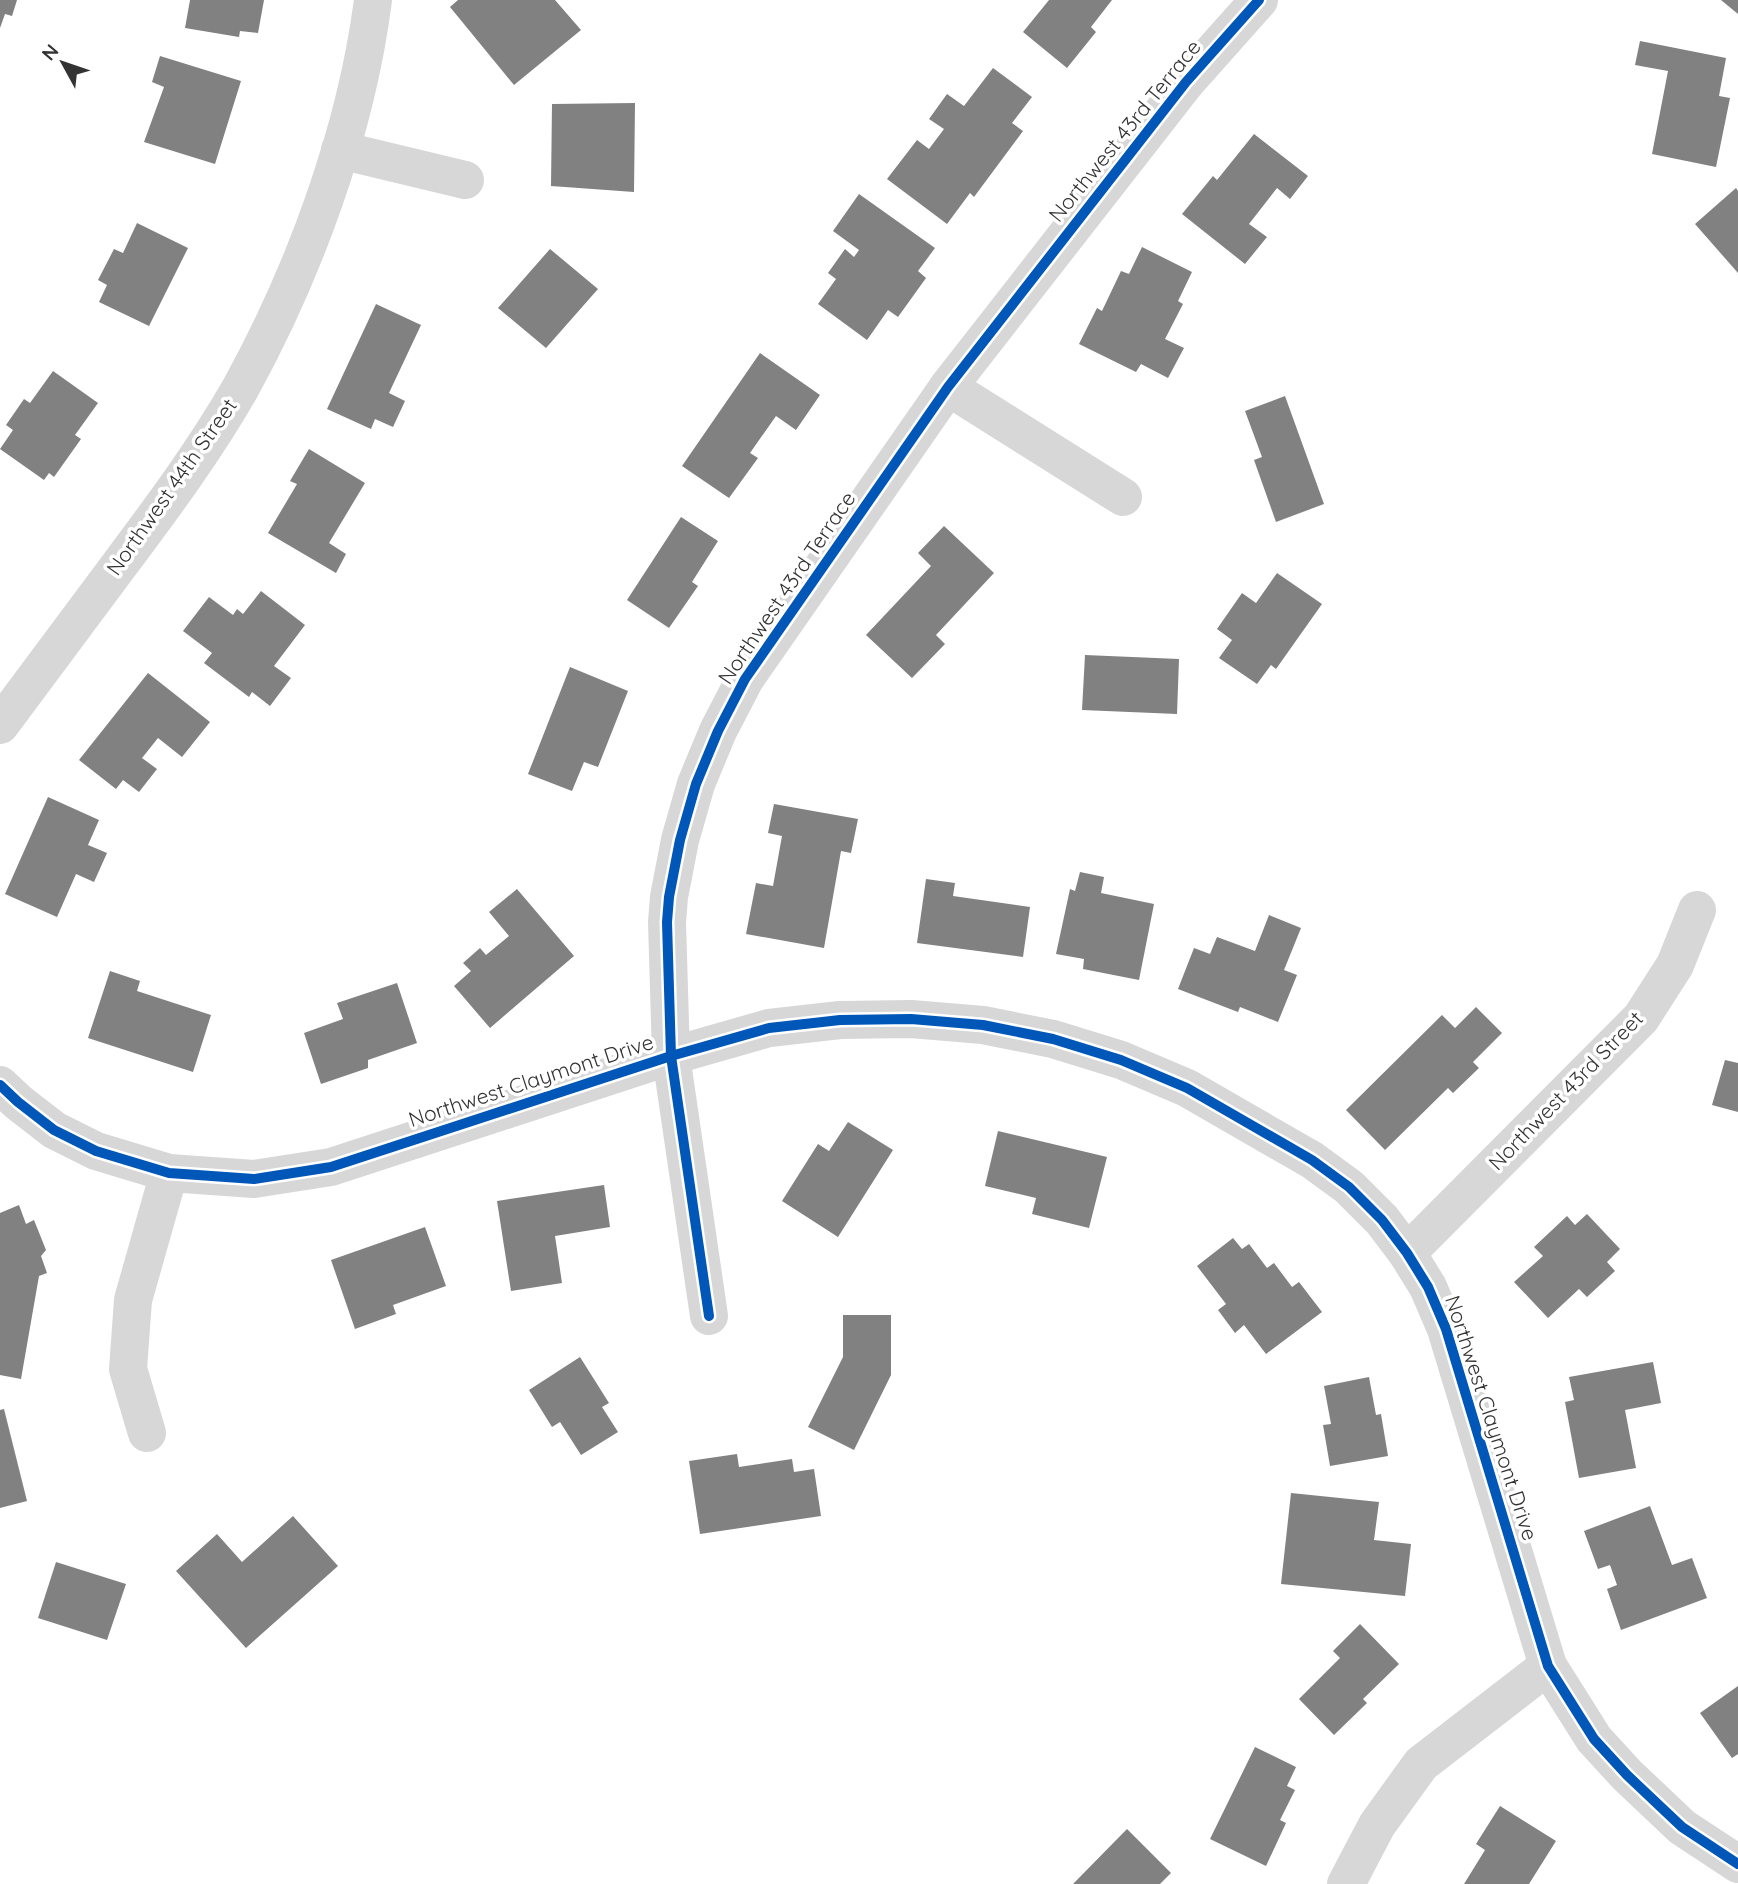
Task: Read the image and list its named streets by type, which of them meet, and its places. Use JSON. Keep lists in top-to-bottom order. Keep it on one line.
{"streets":{"street":["Northwest 43rd Terrace","Northwest 44th Street","Northwest Claymont Drive","Northwest 43rd Street"]},"crossings":[["Northwest 43rd Terrace","Northwest Claymont Drive"],["Northwest Claymont Drive","Northwest 43rd Street"]],"north":"top left"}
